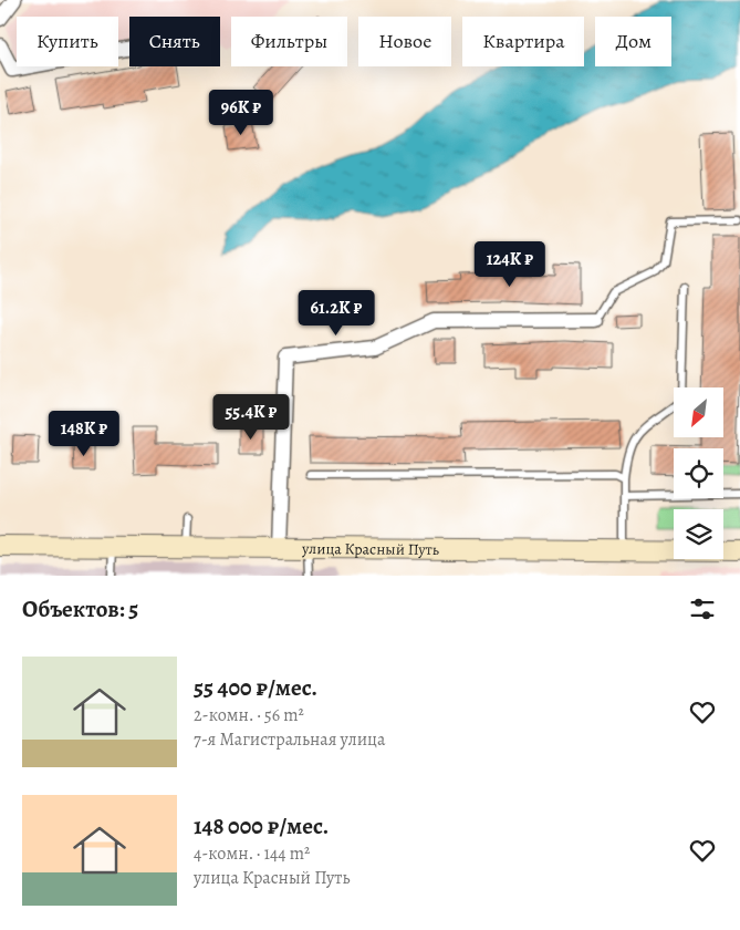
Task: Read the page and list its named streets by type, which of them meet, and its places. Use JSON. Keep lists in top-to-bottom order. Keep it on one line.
{"streets":{"main road":["улица Красный Путь"]},"north":"bottom left","page":{"chip":["Купить","Снять","Фильтры","Новое","Квартира","Дом"],"price":["96K ₽","124K ₽","61.2K ₽","55.4K ₽","148K ₽"],"heading":"Объектов: 5","list":[{"name":"55 400 ₽/мес.","note":"2-комн. · 56 m² · 7-я Магистральная улица"},{"name":"148 000 ₽/мес.","note":"4-комн. · 144 m² · улица Красный Путь"}]}}
